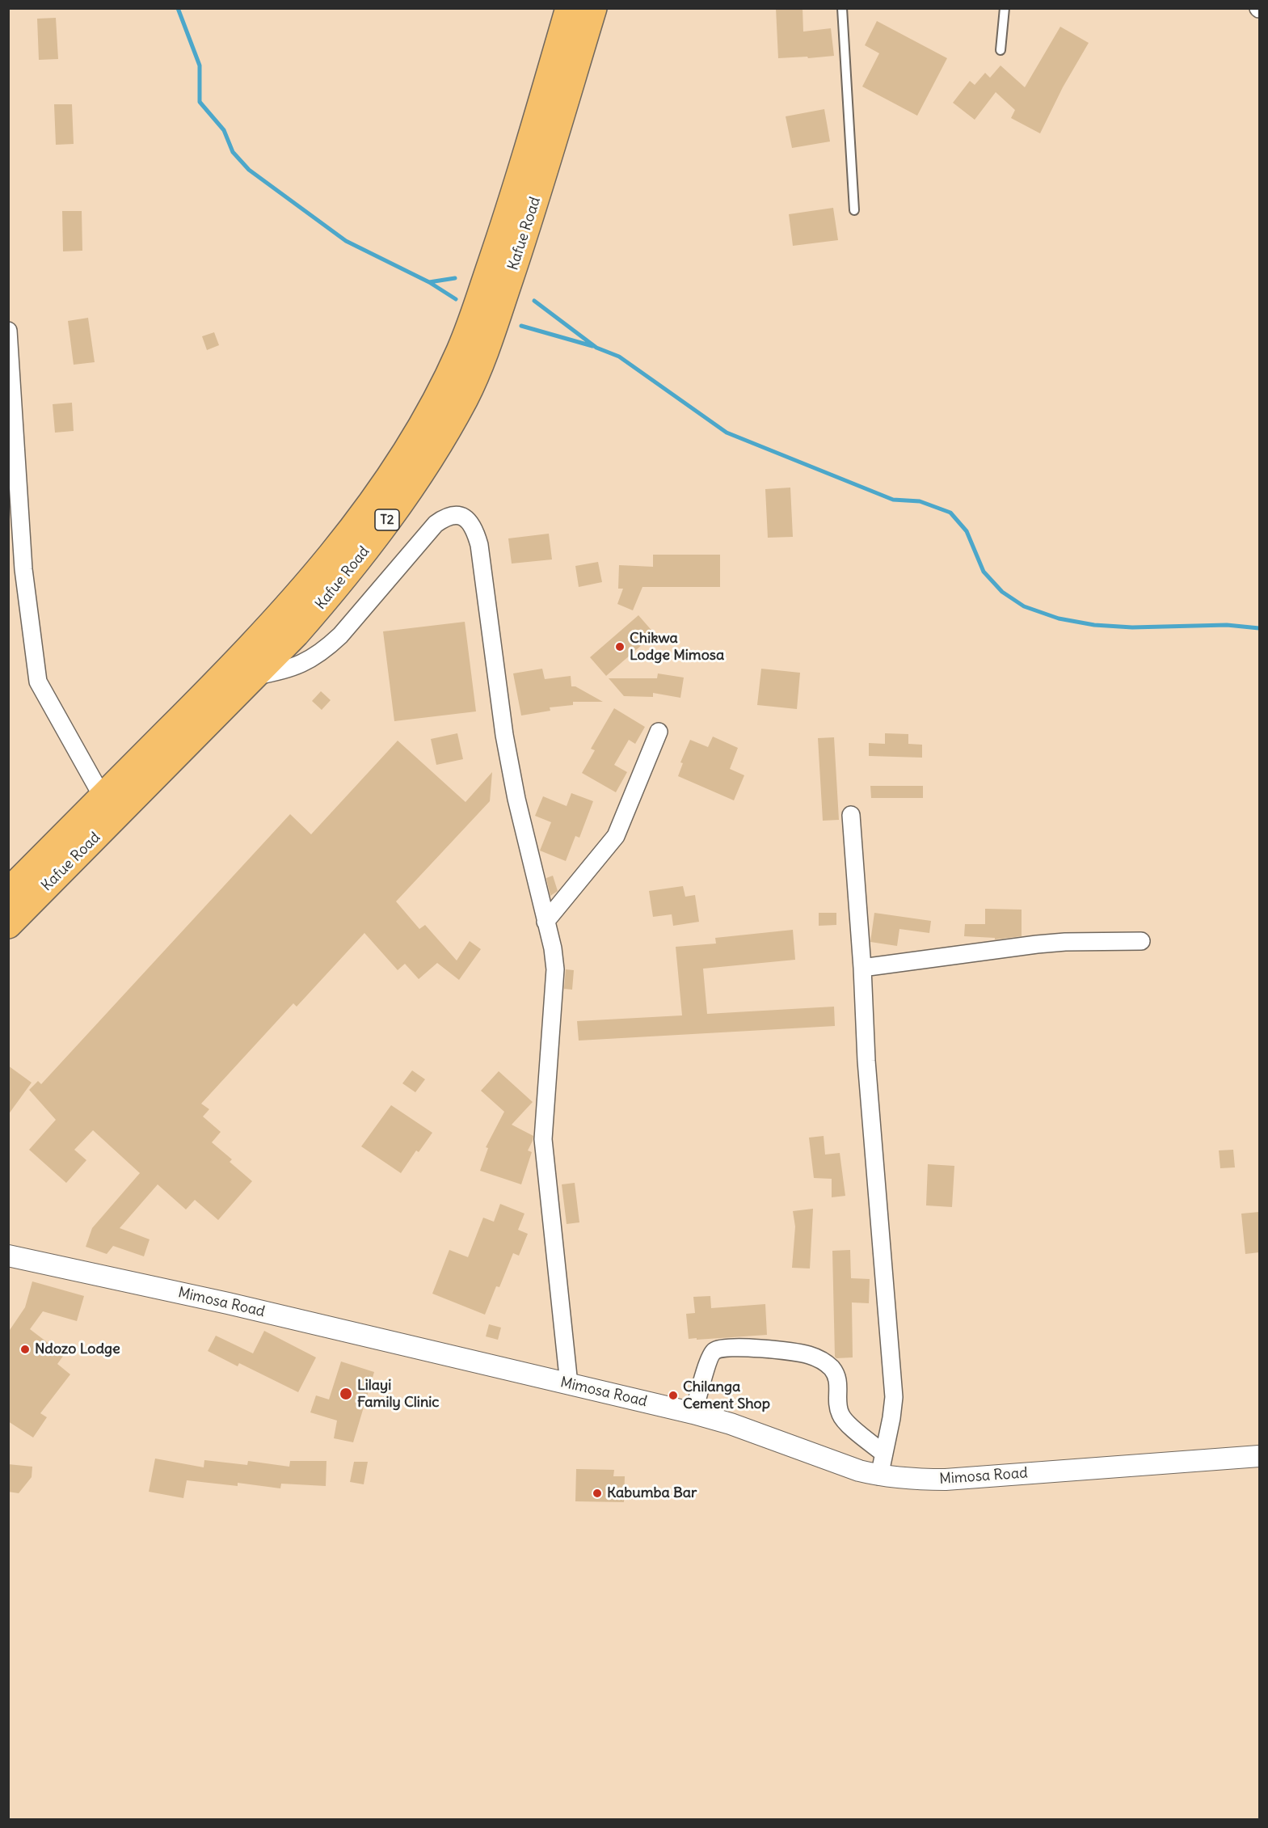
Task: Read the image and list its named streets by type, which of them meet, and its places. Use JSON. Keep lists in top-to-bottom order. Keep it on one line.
{"streets":{"highway":["Kafue Road","T2"],"street":["Mimosa Road"]},"places":["Chikwa Lodge Mimosa","Ndozo Lodge","Lilayi Family Clinic","Chilanga Cement Shop","Kabumba Bar"]}
